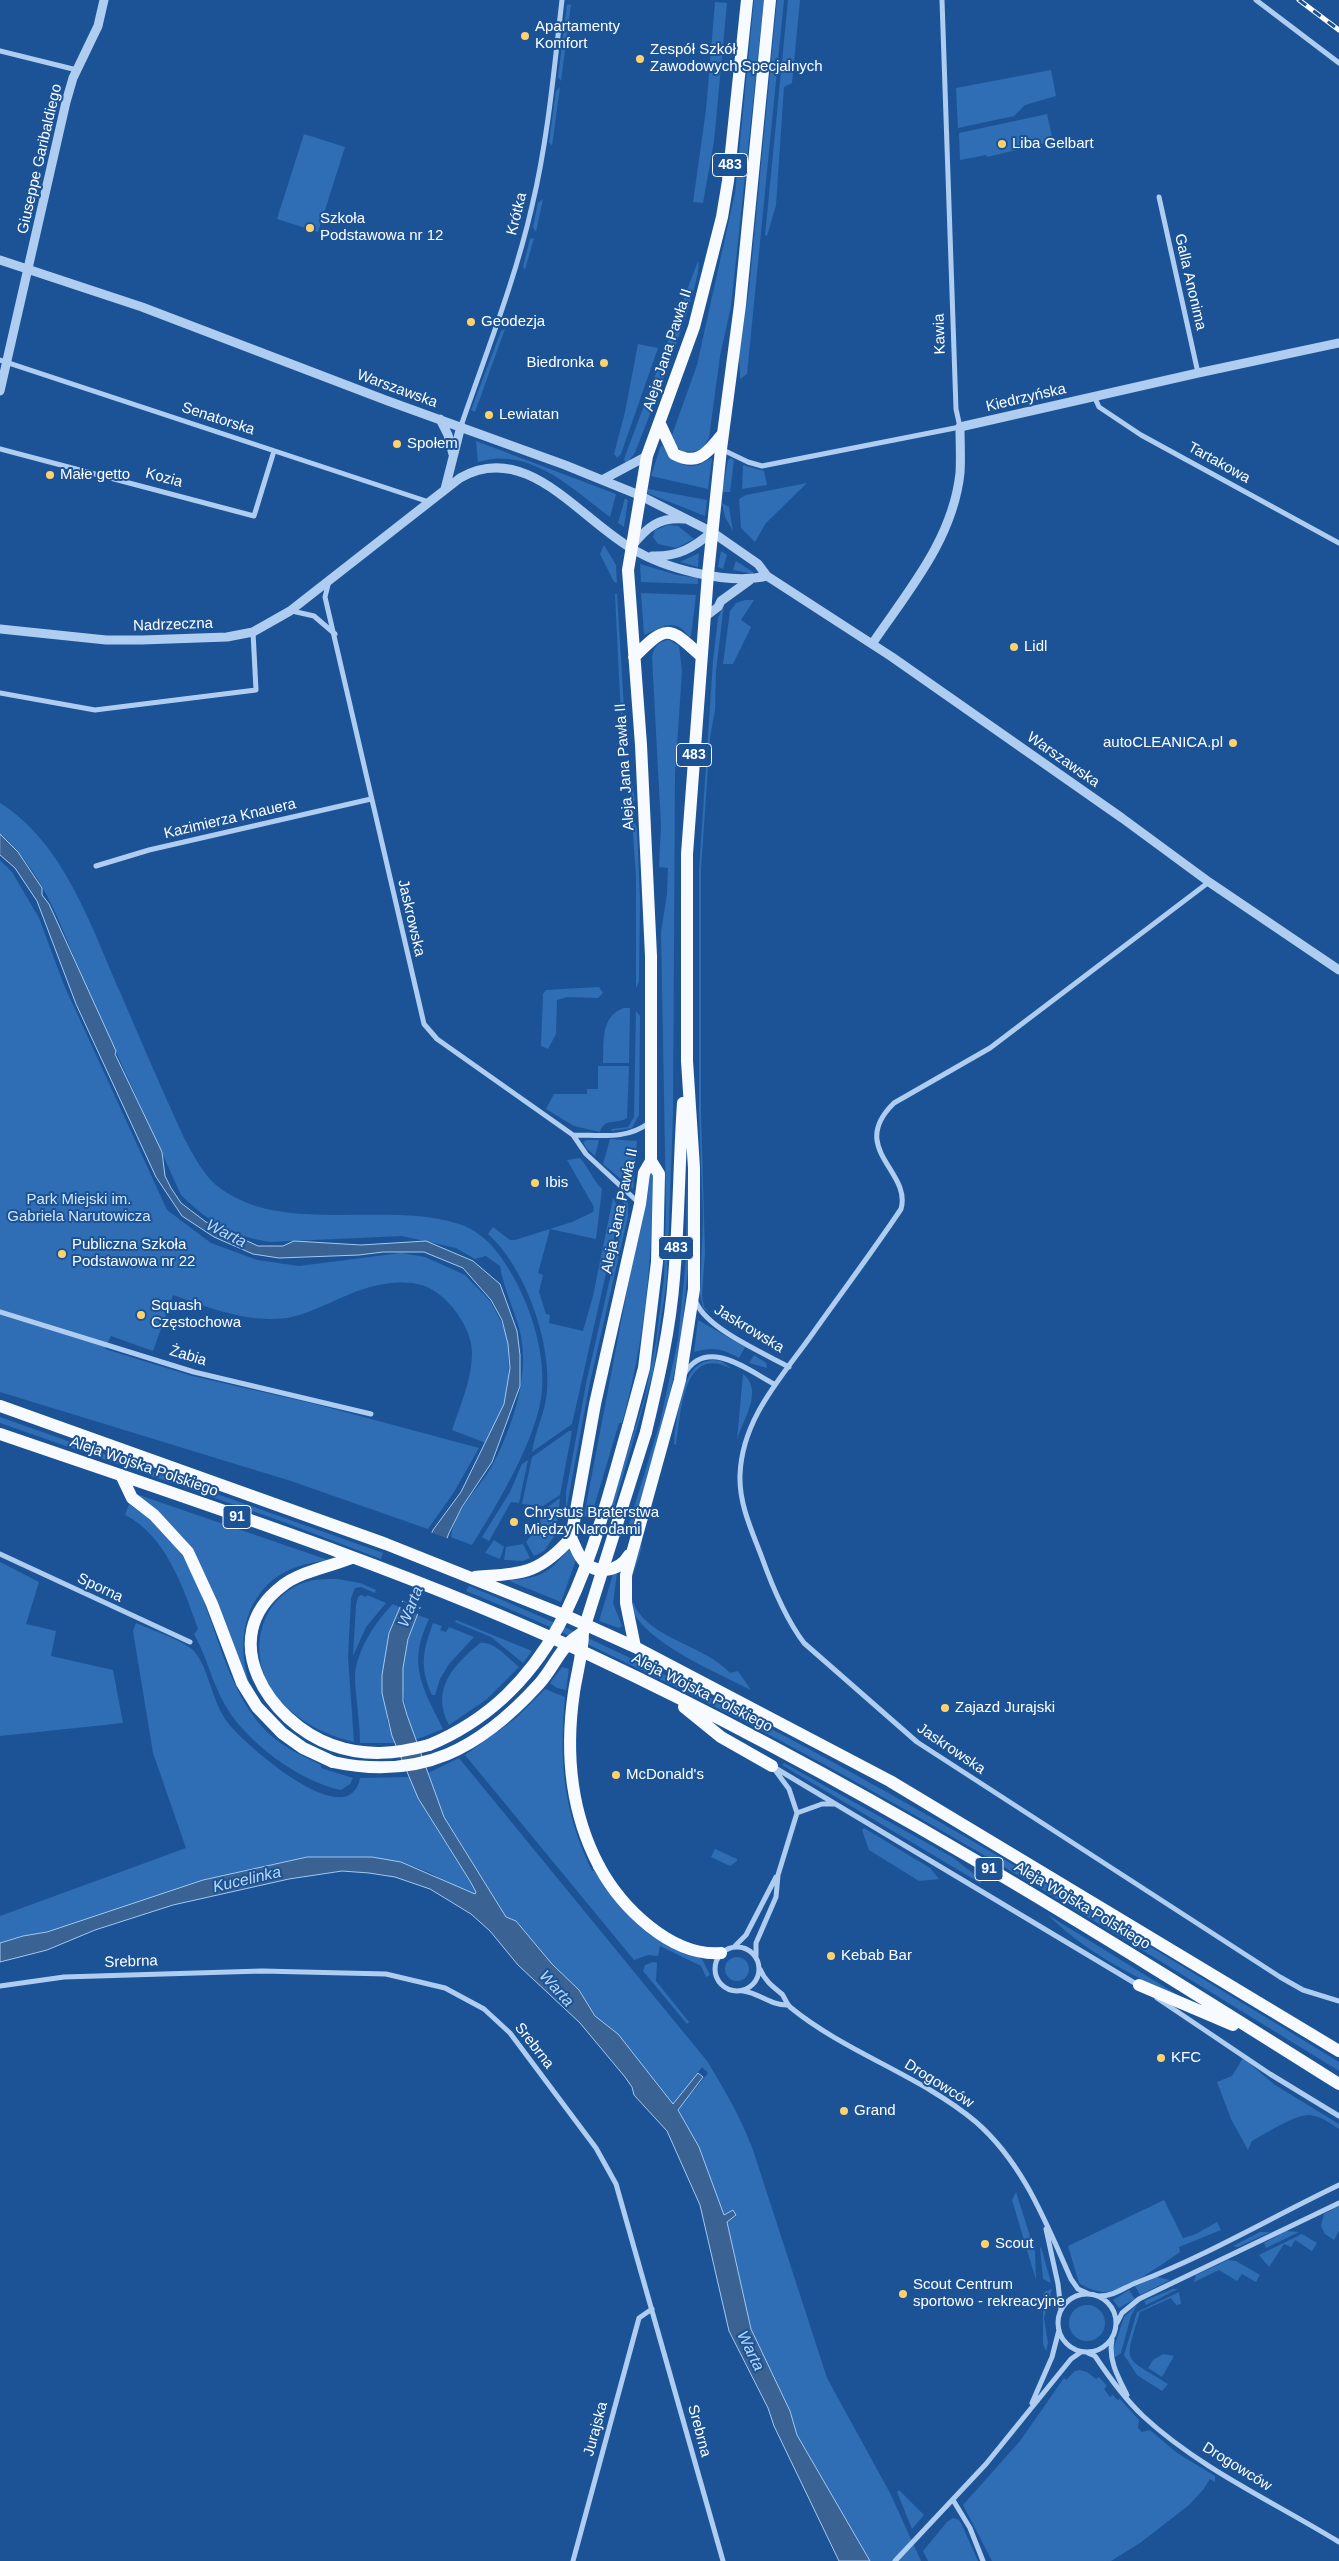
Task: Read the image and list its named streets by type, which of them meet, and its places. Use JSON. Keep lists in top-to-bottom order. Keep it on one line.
{"streets":{"main road":["483","Aleja Jana Pawła II","Aleja Wojska Polskiego","91"],"street":["Giuseppe Garibaldiego","Krótka","Galla Anonima","Kawia","Warszawska","Kiedrzyńska","Senatorska","Tartakowa","Kozia","Nadrzeczna","Kazimierza Knauera","Jaskrowska","Żabia","Sporna","Srebrna","Drogowców","Jurajska"]},"crossings":[["Giuseppe Garibaldiego","Warszawska"],["Giuseppe Garibaldiego","Senatorska"],["483","Warszawska"],["483","Kiedrzyńska"],["483","Jaskrowska"],["Krótka","Warszawska"],["Galla Anonima","Kiedrzyńska"],["Kawia","Warszawska"],["Kawia","Kiedrzyńska"],["Aleja Jana Pawła II","Warszawska"],["Aleja Jana Pawła II","Nadrzeczna"],["Aleja Jana Pawła II","Jaskrowska"],["Kiedrzyńska","Tartakowa"],["Senatorska","Kozia"],["Senatorska","Nadrzeczna"],["Nadrzeczna","Jaskrowska"],["Kazimierza Knauera","Jaskrowska"],["Srebrna","Jurajska"]],"water":["Warta","Kucelinka"],"parks":["Park Miejski im. Gabriela Narutowicza"],"places":["Apartamenty Komfort","Zespół Szkół Zawodowych Specjalnych","Liba Gelbart","Szkoła Podstawowa nr 12","Geodezja","Biedronka","Lewiatan","Społem","Małe getto","Lidl","autoCLEANICA.pl","Ibis","Publiczna Szkoła Podstawowa nr 22","Squash Częstochowa","Chrystus Braterstwa Między Narodami","Zajazd Jurajski","McDonald's","Kebab Bar","KFC","Grand","Scout","Scout Centrum sportowo - rekreacyjne"]}
